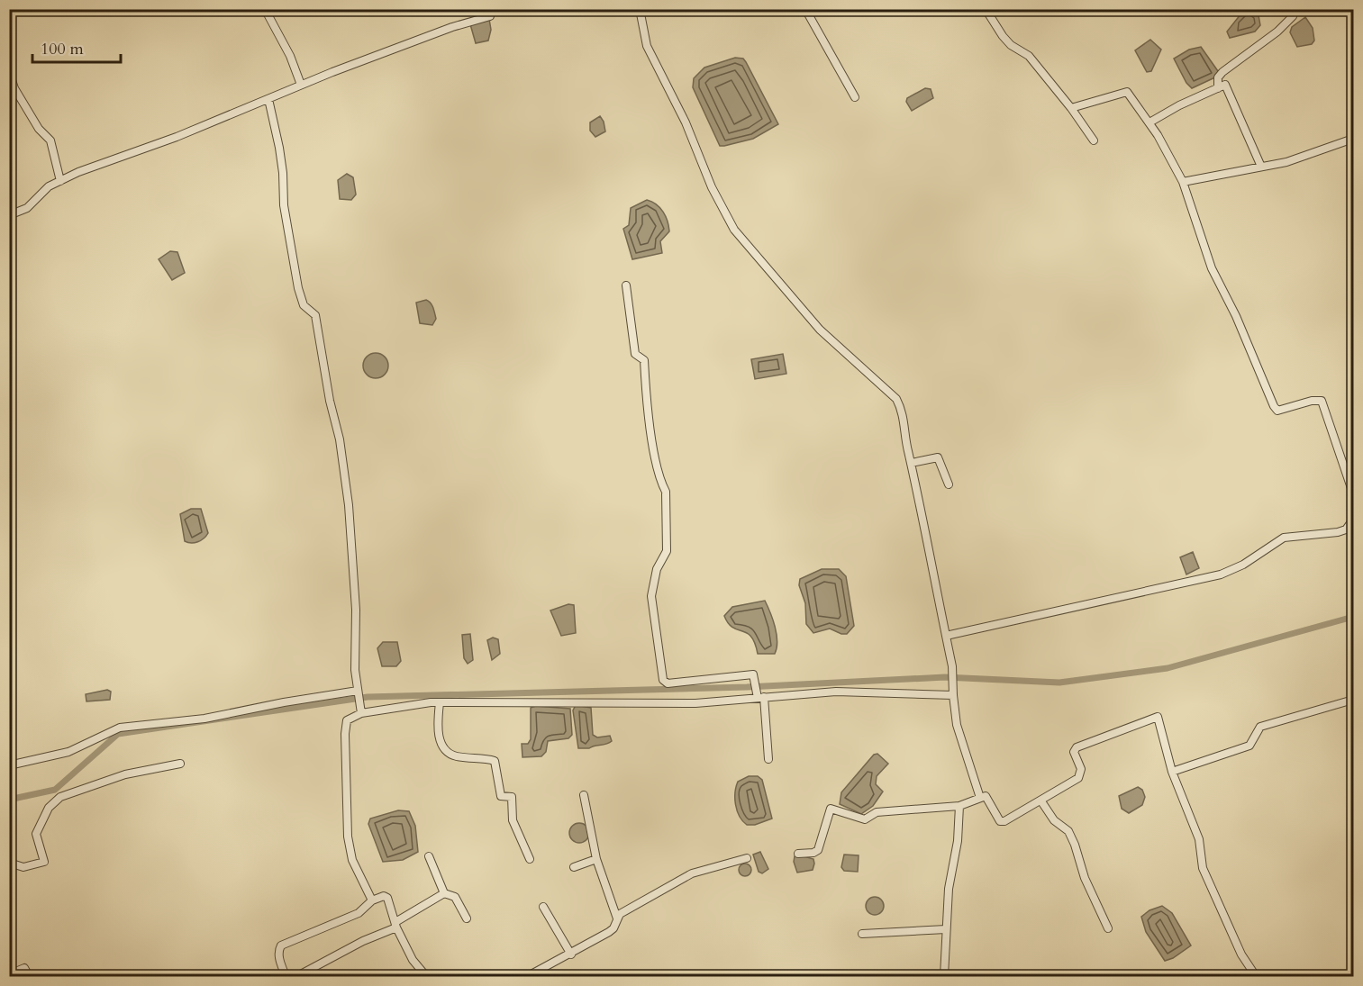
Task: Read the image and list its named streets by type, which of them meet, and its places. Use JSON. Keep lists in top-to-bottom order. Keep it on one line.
{"scale_bar":"100 m"}
